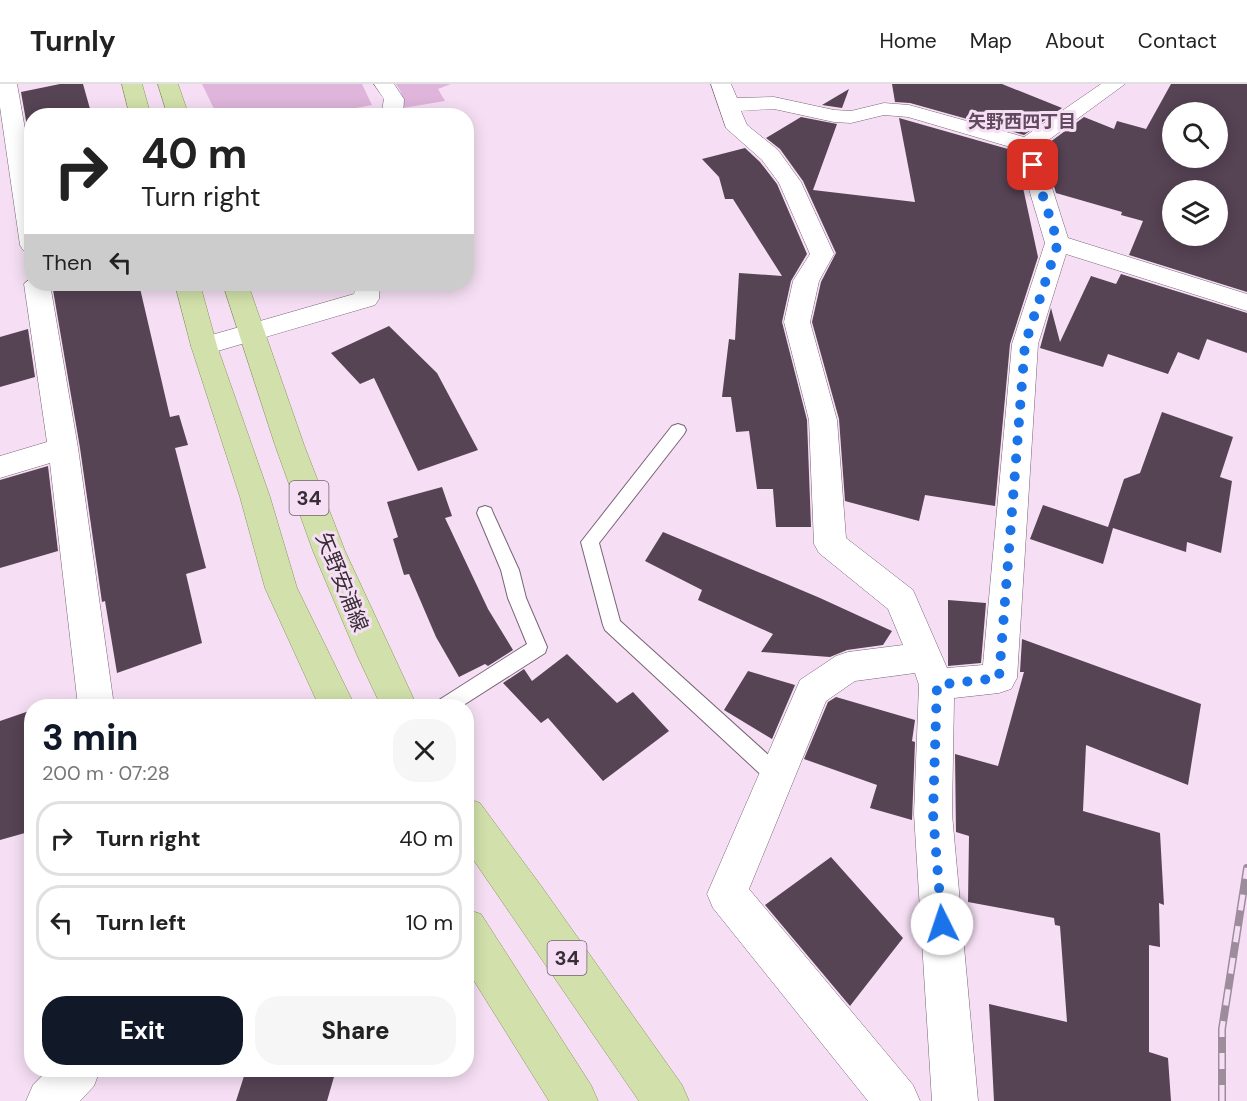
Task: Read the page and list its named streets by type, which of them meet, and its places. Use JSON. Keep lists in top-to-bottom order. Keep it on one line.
{"streets":{"main road":["34","矢野安浦線"]},"districts":["矢野西四丁目"],"page":{"header":"Turnly","nav":["Home","Map","About","Contact"],"turn":["40 m","Turn right"],"then":"Then","heading":["3 min","200 m · 07:28"],"list":[{"name":"Turn right","value":"40 m"},{"name":"Turn left","value":"10 m"}],"buttons":["Exit","Share"]}}
